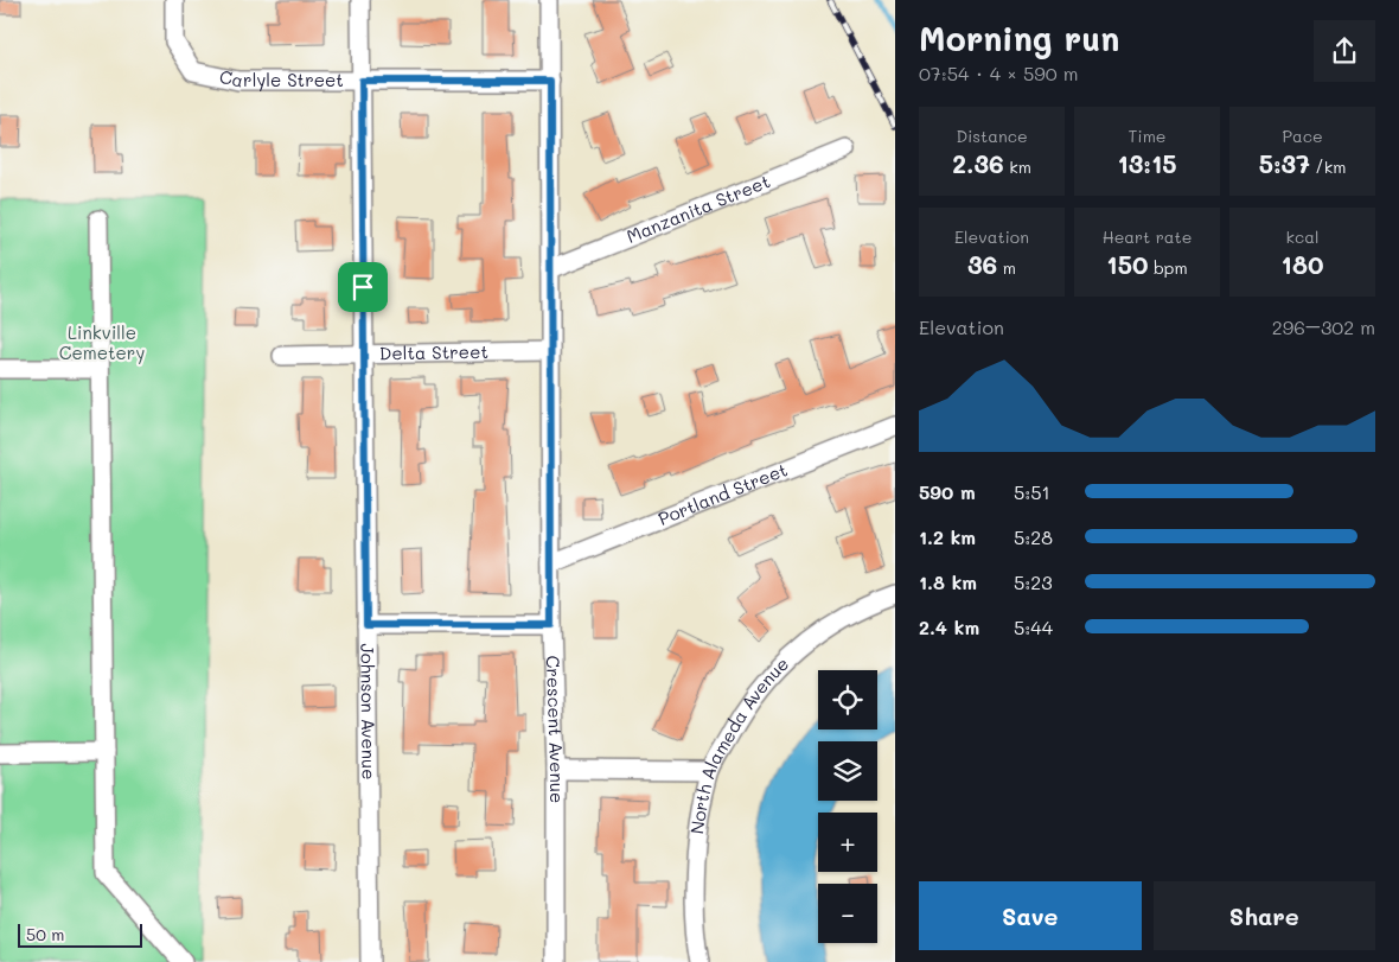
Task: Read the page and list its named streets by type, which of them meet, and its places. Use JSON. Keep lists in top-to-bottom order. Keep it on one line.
{"streets":{"street":["Carlyle Street","Manzanita Street","Delta Street","Portland Street","Johnson Avenue","Crescent Avenue","North Alameda Avenue"]},"crossings":[["Carlyle Street","Johnson Avenue"],["Carlyle Street","Crescent Avenue"],["Manzanita Street","Crescent Avenue"],["Delta Street","Johnson Avenue"],["Delta Street","Crescent Avenue"],["Portland Street","Crescent Avenue"]],"parks":["Linkville Cemetery"],"scale_bar":"50 m","page":{"heading":["Morning run","07:54 · 4 × 590 m"],"stats":[["Distance","2.36 km"],["Time","13:15"],["Pace","5:37 /km"],["Elevation","36 m"],["Heart rate","150 bpm"],["kcal","180"]],"chart":["Elevation","296–302 m"],"list":[{"name":"590 m","note":"5:51"},{"name":"1.2 km","note":"5:28"},{"name":"1.8 km","note":"5:23"},{"name":"2.4 km","note":"5:44"}],"map_buttons":["+","−"],"buttons":["Save","Share"],"scale":"50 m"}}
